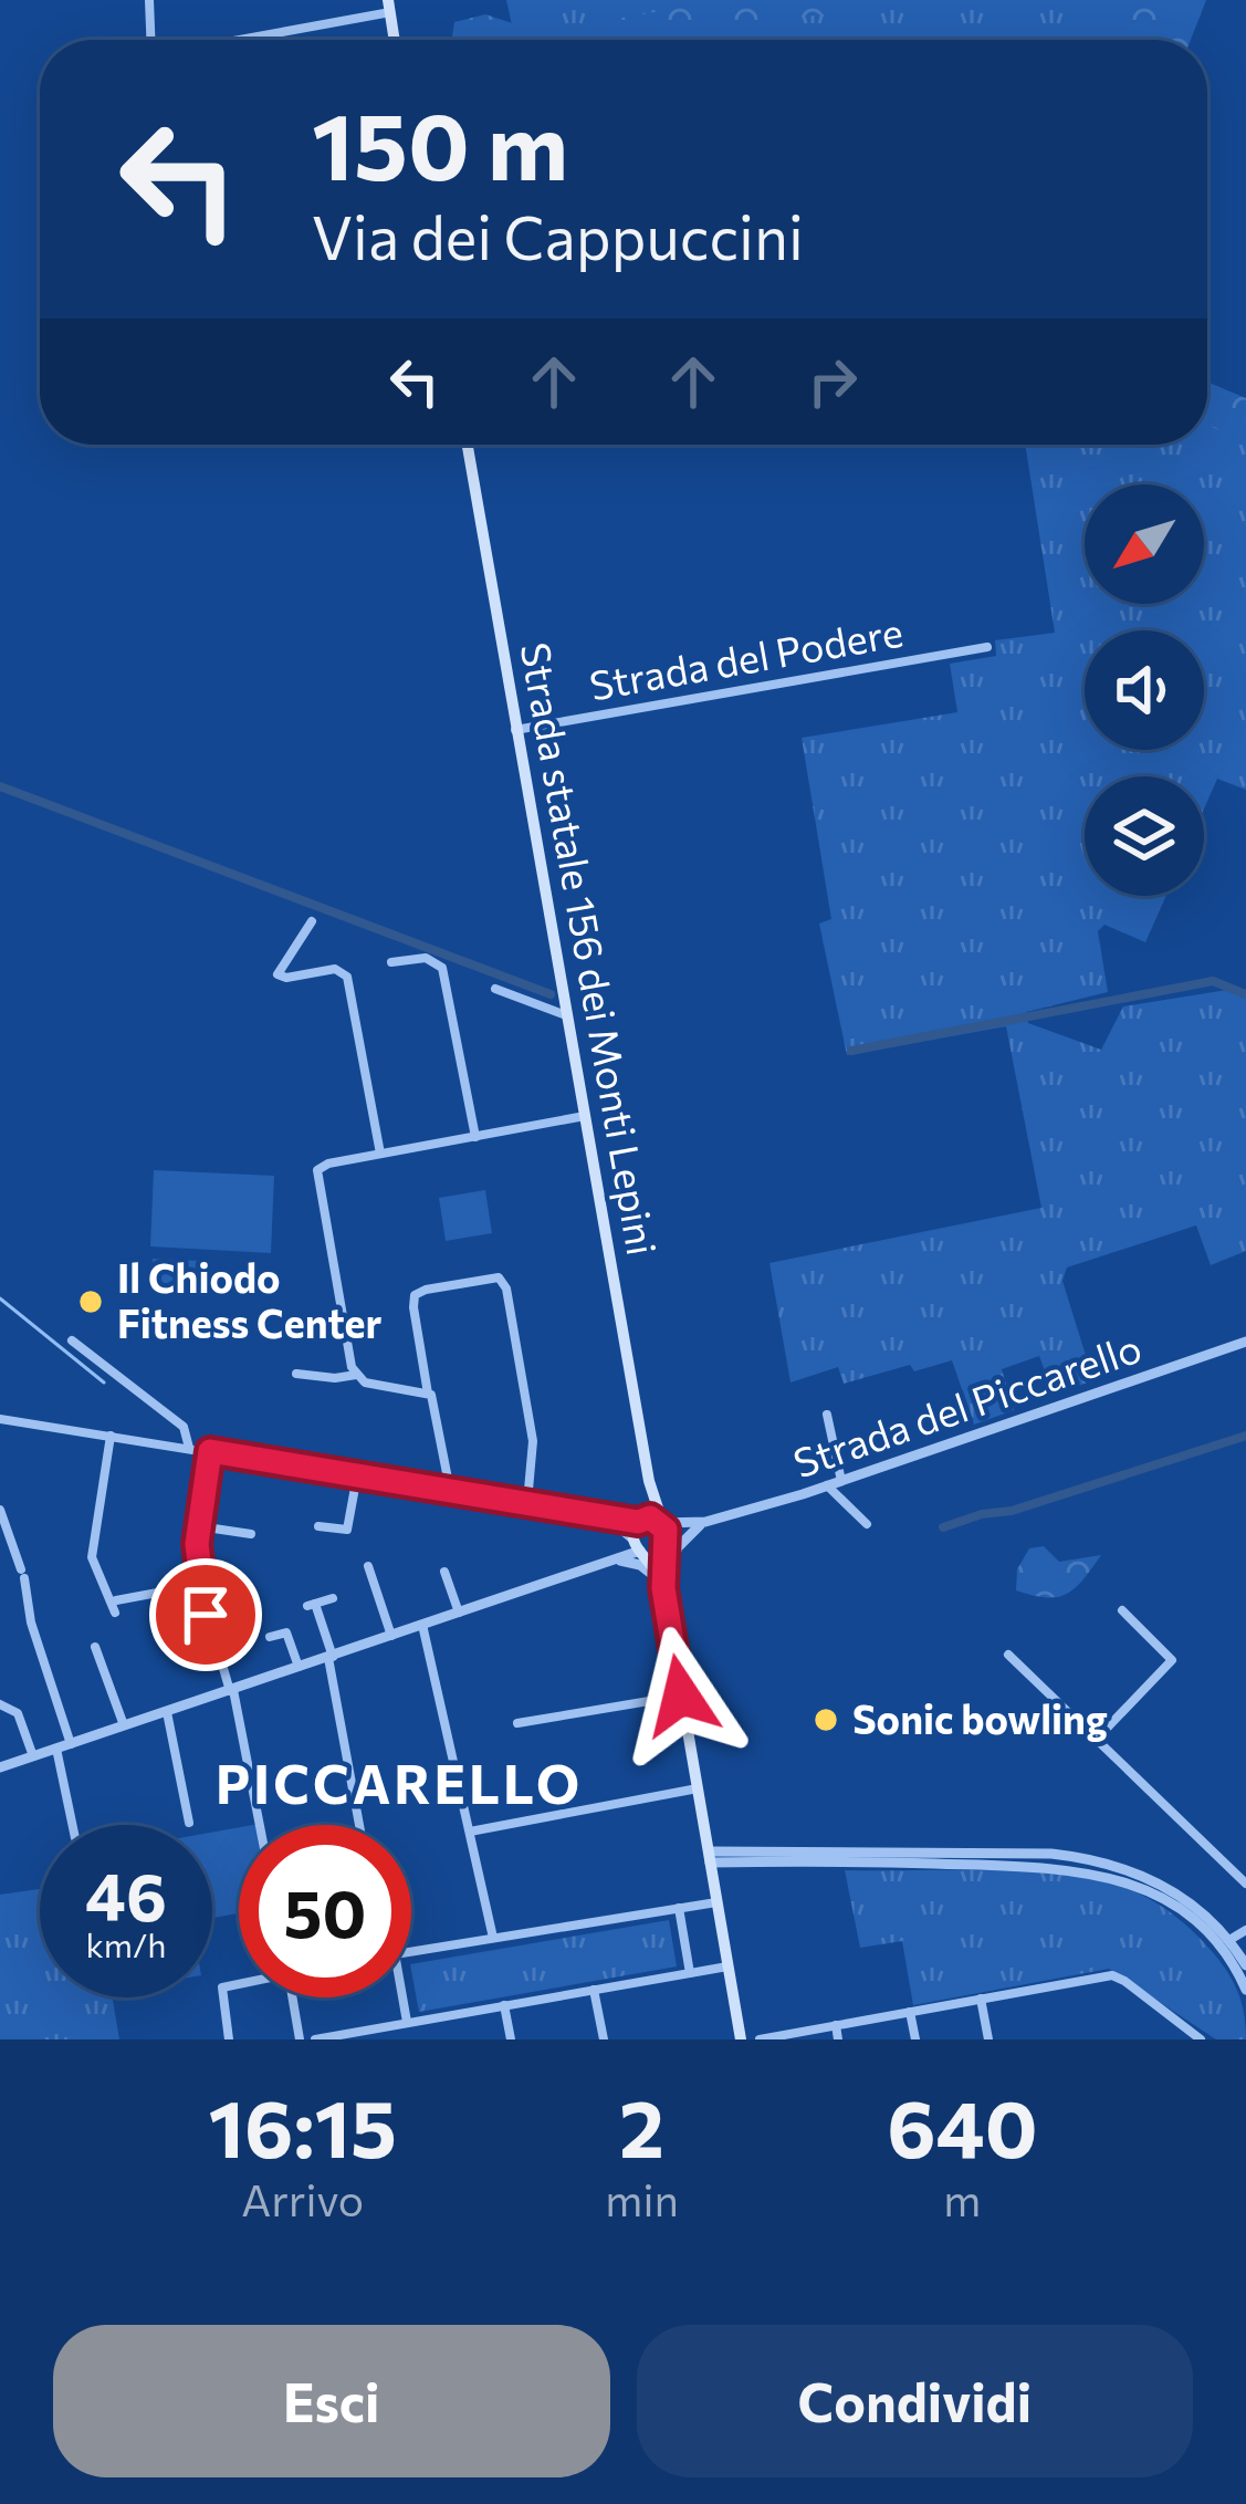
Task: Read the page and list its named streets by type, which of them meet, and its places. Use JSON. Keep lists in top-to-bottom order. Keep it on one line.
{"streets":{"main road":["Strada statale 156 dei Monti Lepini"],"street":["Strada del Podere","Strada del Piccarello"]},"crossings":[["Strada del Podere","Strada statale 156 dei Monti Lepini"],["Strada statale 156 dei Monti Lepini","Strada del Piccarello"]],"districts":["PICCARELLO"],"places":["Il Chiodo Fitness Center","Sonic bowling"],"north":"bottom left","page":{"turn":["150 m","Via dei Cappuccini"],"speed":"46 km/h","limit":"50","eta":["16:15","Arrivo","2","min","640","m"],"buttons":["Esci","Condividi"]}}
